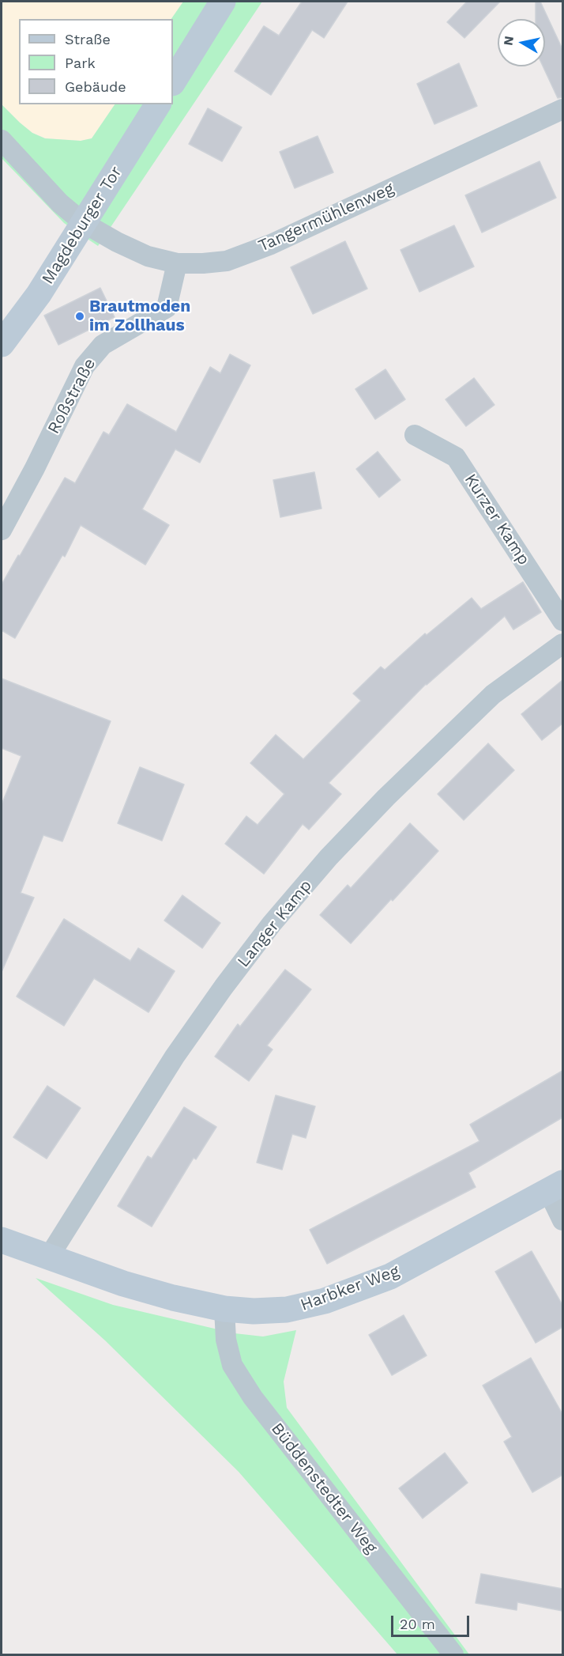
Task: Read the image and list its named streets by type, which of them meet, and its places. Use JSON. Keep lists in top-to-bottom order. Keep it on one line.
{"streets":{"main road":["Magdeburger Tor","Harbker Weg"],"street":["Tangermühlenweg","Roßstraße","Kurzer Kamp","Langer Kamp","Büddenstedter Weg"]},"crossings":[["Tangermühlenweg","Magdeburger Tor"],["Tangermühlenweg","Roßstraße"],["Langer Kamp","Harbker Weg"],["Harbker Weg","Büddenstedter Weg"]],"places":["Brautmoden im Zollhaus"],"legend":["Straße","Park","Gebäude"],"scale_bar":"20 m","north":"left"}
